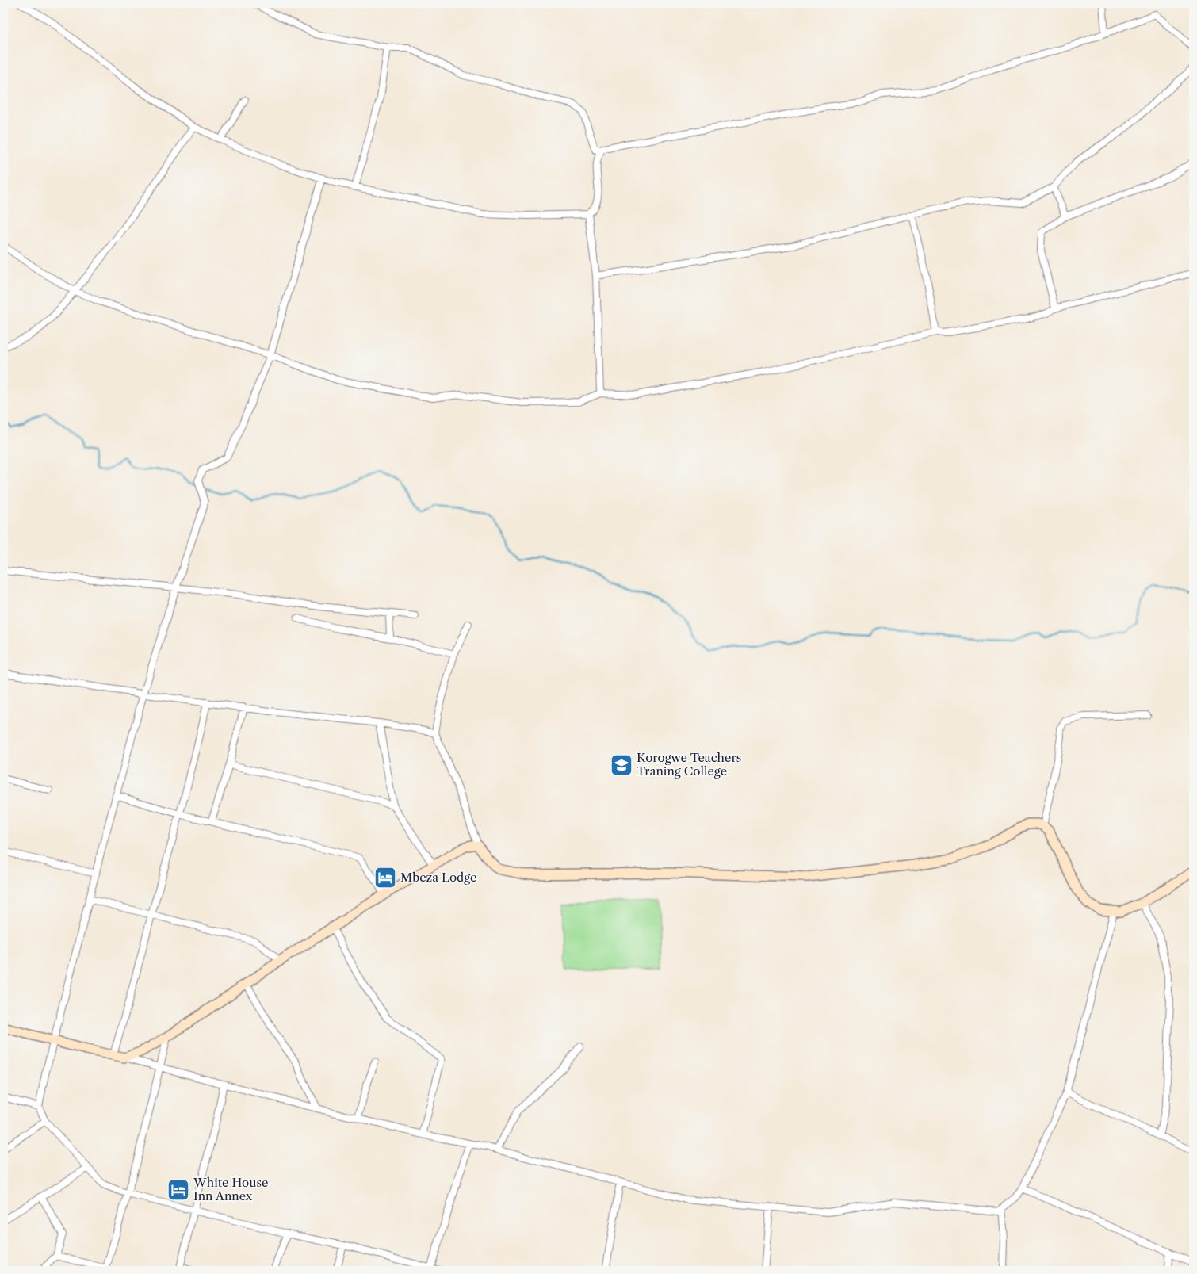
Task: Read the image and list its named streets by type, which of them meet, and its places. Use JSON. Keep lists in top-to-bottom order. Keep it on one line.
{"places":{"school or university":["Korogwe Teachers Traning College"],"hotel":["Mbeza Lodge","White House Inn Annex"]}}
